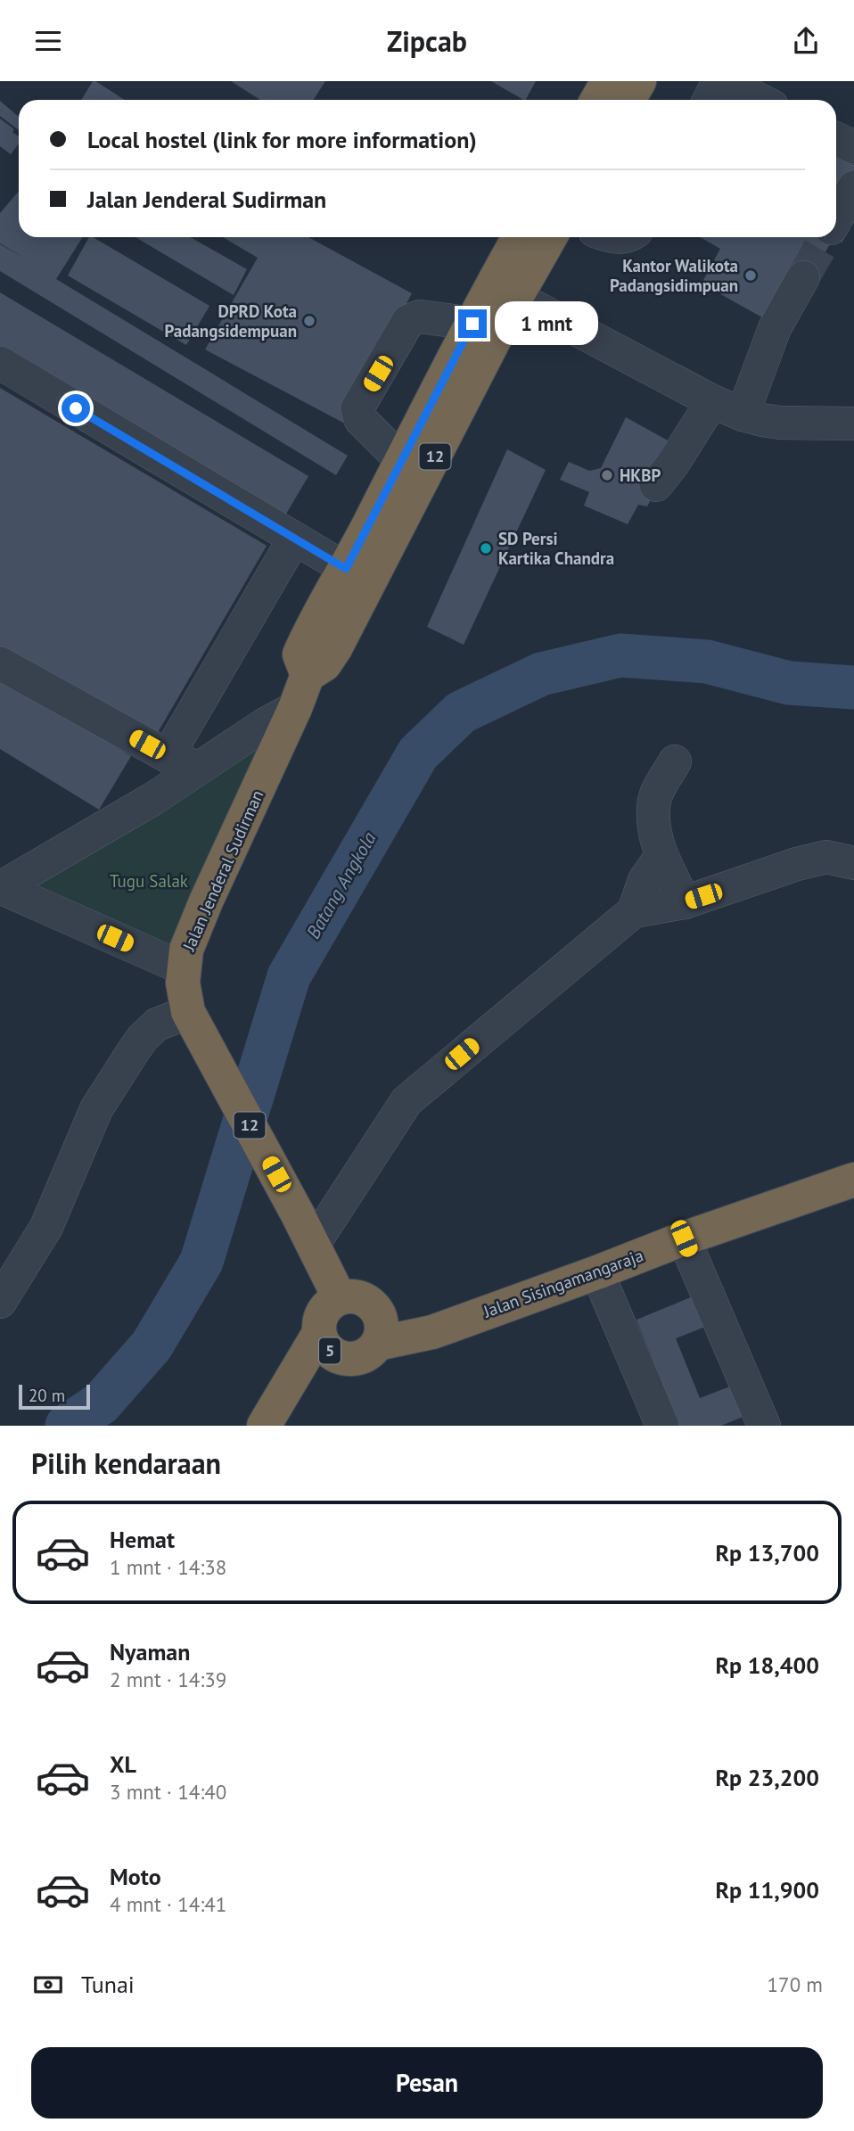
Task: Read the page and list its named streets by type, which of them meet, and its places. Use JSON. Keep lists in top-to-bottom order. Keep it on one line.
{"streets":{"highway":["12","Jalan Jenderal Sudirman","Jalan Sisingamangaraja","5"]},"crossings":[["Jalan Jenderal Sudirman","Jalan Sisingamangaraja"],["Jalan Jenderal Sudirman","5"],["Jalan Sisingamangaraja","5"]],"water":["Batang Angkola"],"parks":["Tugu Salak"],"places":["Kantor Walikota Padangsidimpuan","DPRD Kota Padangsidempuan","HKBP","SD Persi Kartika Chandra"],"scale_bar":"20 m","page":{"header":"Zipcab","banner":["Local hostel (link for more information)","Jalan Jenderal Sudirman"],"bubble":"1 mnt","scale":"20 m","heading":"Pilih kendaraan","list":[{"name":"Hemat","note":"1 mnt · 14:38","value":"Rp 13,700"},{"name":"Nyaman","note":"2 mnt · 14:39","value":"Rp 18,400"},{"name":"XL","note":"3 mnt · 14:40","value":"Rp 23,200"},{"name":"Moto","note":"4 mnt · 14:41","value":"Rp 11,900"}],"pay":["Tunai","170 m"],"buttons":"Pesan"}}
